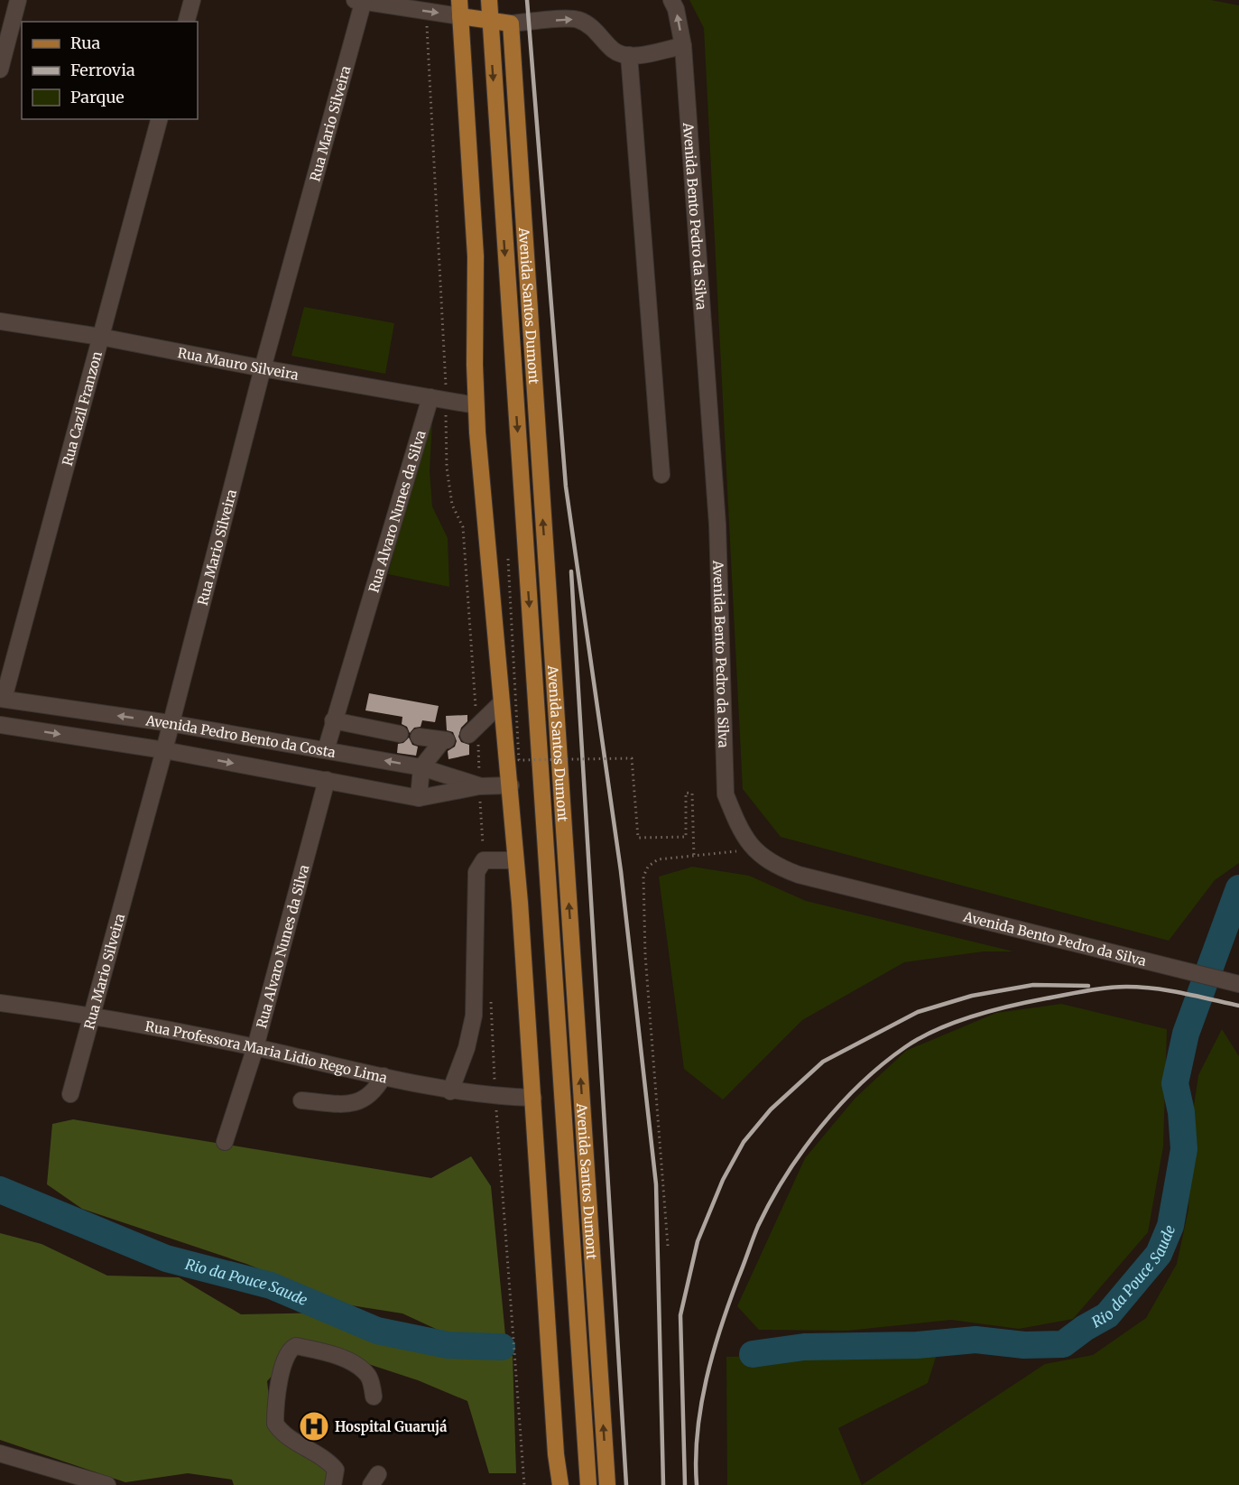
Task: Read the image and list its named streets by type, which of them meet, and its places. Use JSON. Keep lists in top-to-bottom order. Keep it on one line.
{"streets":{"main road":["Avenida Santos Dumont"],"street":["Rua Mario Silveira","Avenida Bento Pedro da Silva","Rua Mauro Silveira","Rua Cazil Franzon","Rua Alvaro Nunes da Silva","Avenida Pedro Bento da Costa","Rua Professora Maria Lidio Rego Lima"]},"crossings":[["Rua Mario Silveira","Rua Mauro Silveira"],["Rua Mario Silveira","Avenida Pedro Bento da Costa"],["Rua Mario Silveira","Rua Professora Maria Lidio Rego Lima"],["Rua Mauro Silveira","Rua Cazil Franzon"],["Rua Mauro Silveira","Rua Alvaro Nunes da Silva"],["Rua Cazil Franzon","Avenida Pedro Bento da Costa"],["Rua Alvaro Nunes da Silva","Avenida Pedro Bento da Costa"],["Rua Alvaro Nunes da Silva","Rua Professora Maria Lidio Rego Lima"]],"water":["Rio da Pouce Saude"],"places":{"hospital":["Hospital Guarujá"]},"legend":["Rua","Ferrovia","Parque"]}
